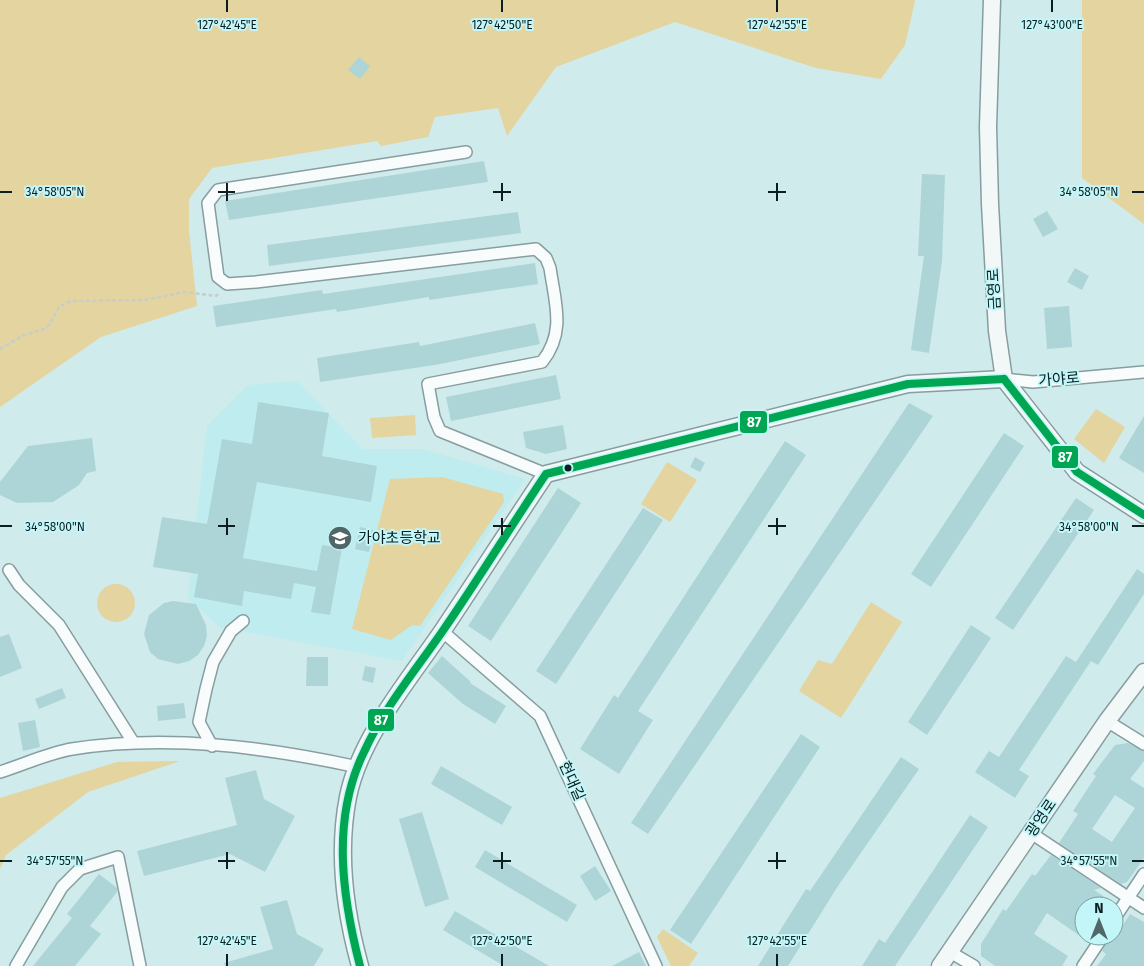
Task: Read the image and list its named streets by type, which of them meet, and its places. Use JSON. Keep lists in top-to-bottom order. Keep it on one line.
{"streets":{"street":["금영로","가야로","현대길","광영로"]},"crossings":[["금영로","가야로"]],"places":{"school or university":["가야초등학교"]},"lines":["transit line 87"],"north":"top","coordinates":["127°42'45\"E","127°42'50\"E","127°42'55\"E","127°43'00\"E","34°58'05\"N","34°58'00\"N","34°57'55\"N"]}
